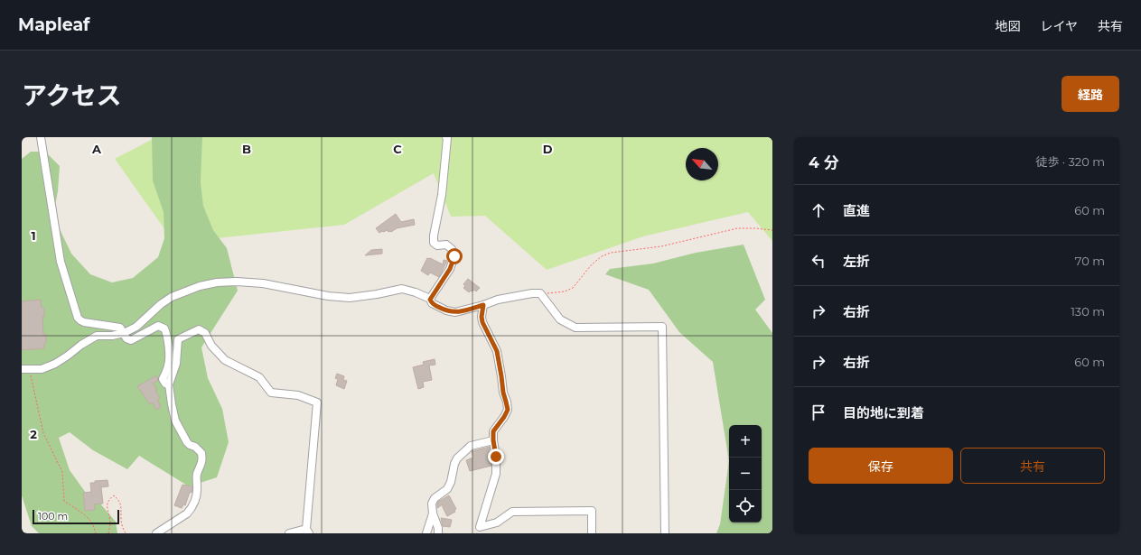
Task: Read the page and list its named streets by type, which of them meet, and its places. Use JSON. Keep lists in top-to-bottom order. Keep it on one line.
{"scale_bar":"100 m","north":"top left","page":{"header":"Mapleaf","nav":["地図","レイヤ","共有"],"title":"アクセス","buttons":["経路",["保存","共有"]],"heading":["4 分","徒歩 · 320 m"],"list":[["直進","60 m"],["左折","70 m"],["右折","130 m"],["右折","60 m"],"目的地に到着"],"map_buttons":["+","−"],"scale":"100 m"},"grid":{"columns":["A","B","C","D"],"rows":["1","2"]}}
